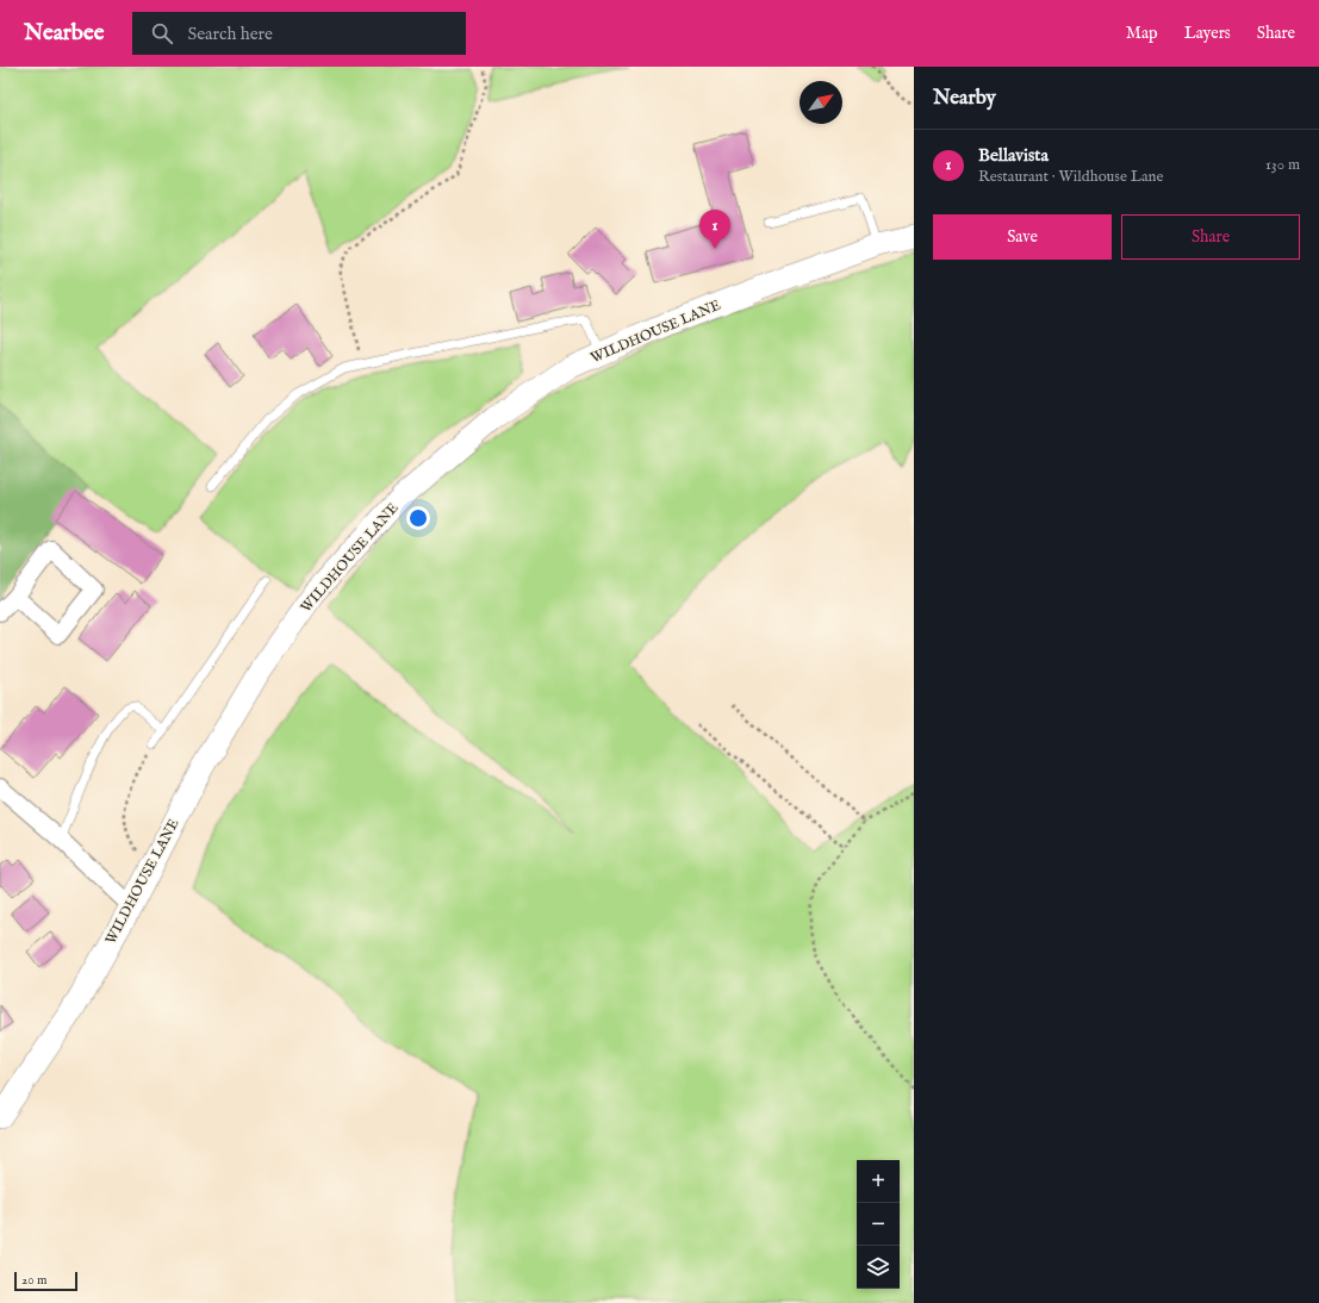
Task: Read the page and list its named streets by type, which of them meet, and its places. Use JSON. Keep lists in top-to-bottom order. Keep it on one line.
{"streets":{"main road":["WILDHOUSE LANE"]},"scale_bar":"20 m","north":"top right","page":{"header":"Nearbee","search":"Search here","nav":["Map","Layers","Share"],"heading":"Nearby","list":[{"mark":"1","name":"Bellavista","note":"Restaurant · Wildhouse Lane","value":"130 m"}],"buttons":["Save","Share"],"pins":"1","map_buttons":["+","−"],"scale":"20 m"}}
